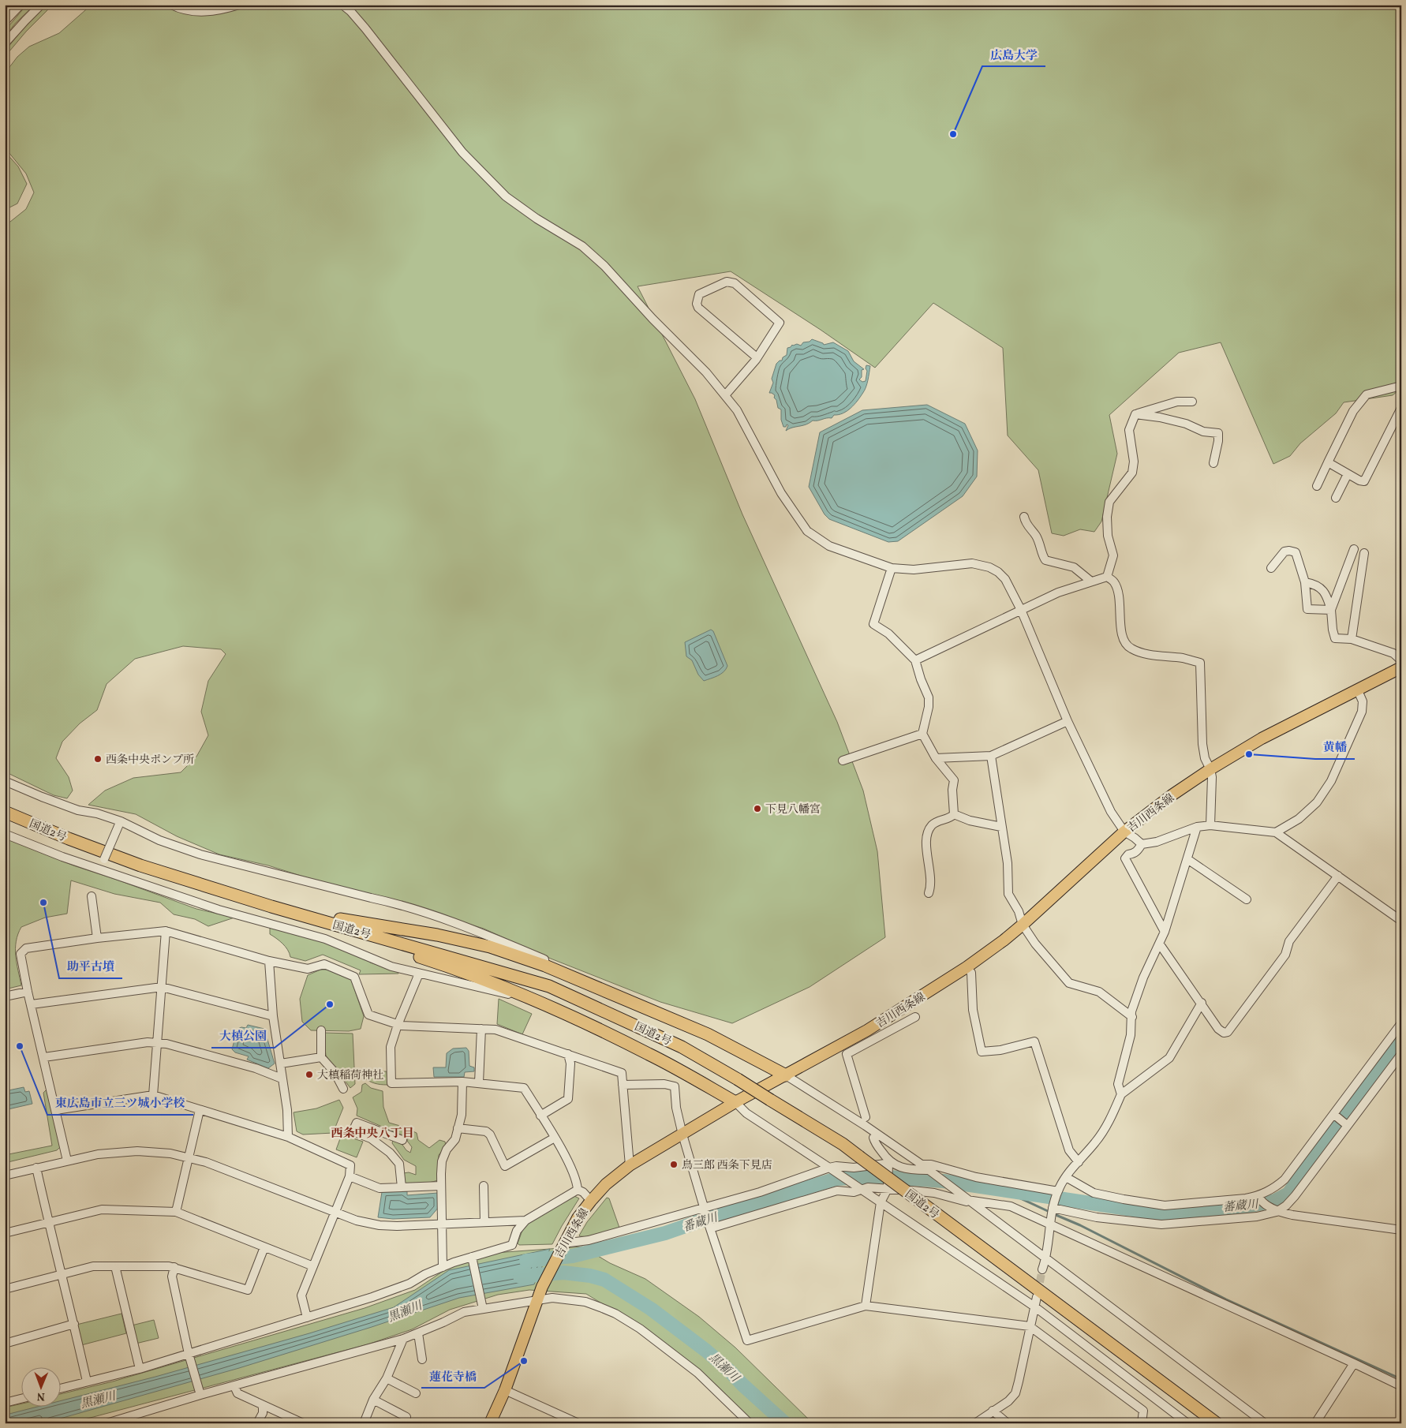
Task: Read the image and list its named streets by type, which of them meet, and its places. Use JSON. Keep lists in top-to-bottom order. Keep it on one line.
{"streets":{"highway":["国道2号"],"main road":["吉川西条線"]},"districts":["西条中央八丁目"],"water":["蕃蔵川","番蔵川","黒瀬川"],"places":["広島大学","黄幡","西条中央ポンプ所","下見八幡宮","助平古墳","大槙公園","東広島市立三ツ城小学校","大槙稲荷神社","鳥三郎 西条下見店","蓮花寺橋"],"north":"bottom"}
